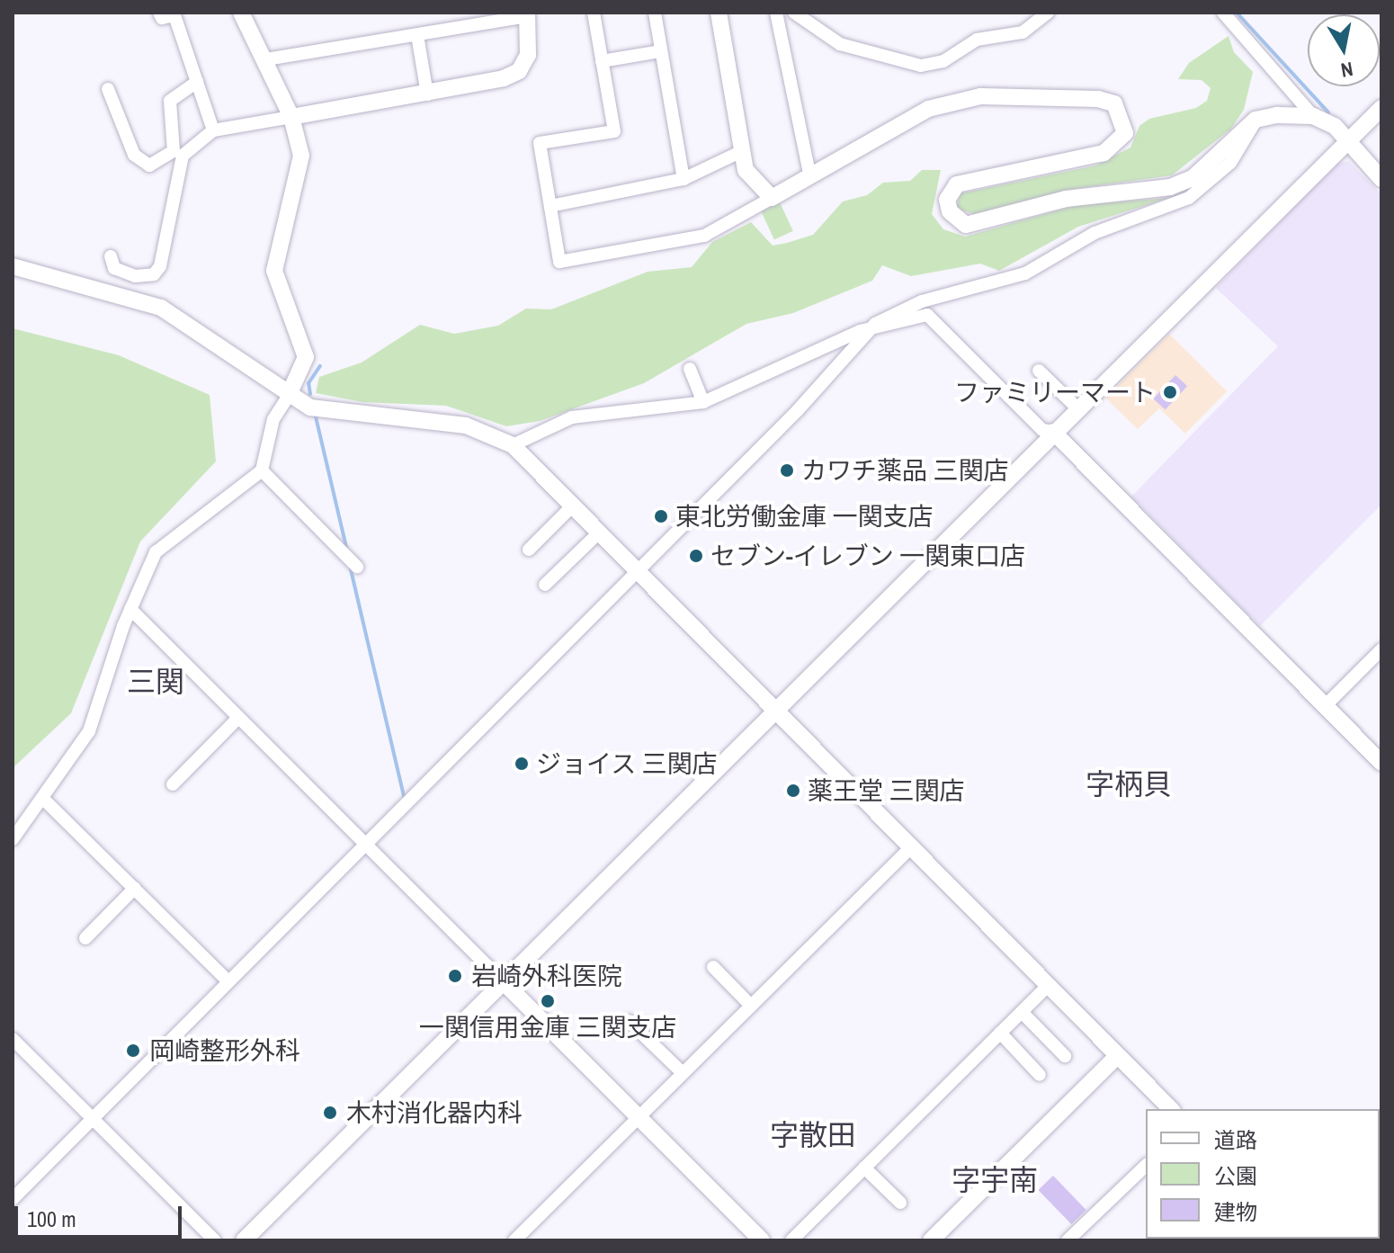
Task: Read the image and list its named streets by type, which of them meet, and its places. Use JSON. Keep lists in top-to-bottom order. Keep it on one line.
{"districts":["三関","字柄貝","字散田","字宇南"],"places":["ファミリーマート","カワチ薬品 三関店","東北労働金庫 一関支店","セブン-イレブン 一関東口店","ジョイス 三関店","薬王堂 三関店","岩崎外科医院","一関信用金庫 三関支店","岡崎整形外科","木村消化器内科"],"legend":["道路","公園","建物"],"scale_bar":"100 m","north":"bottom"}
